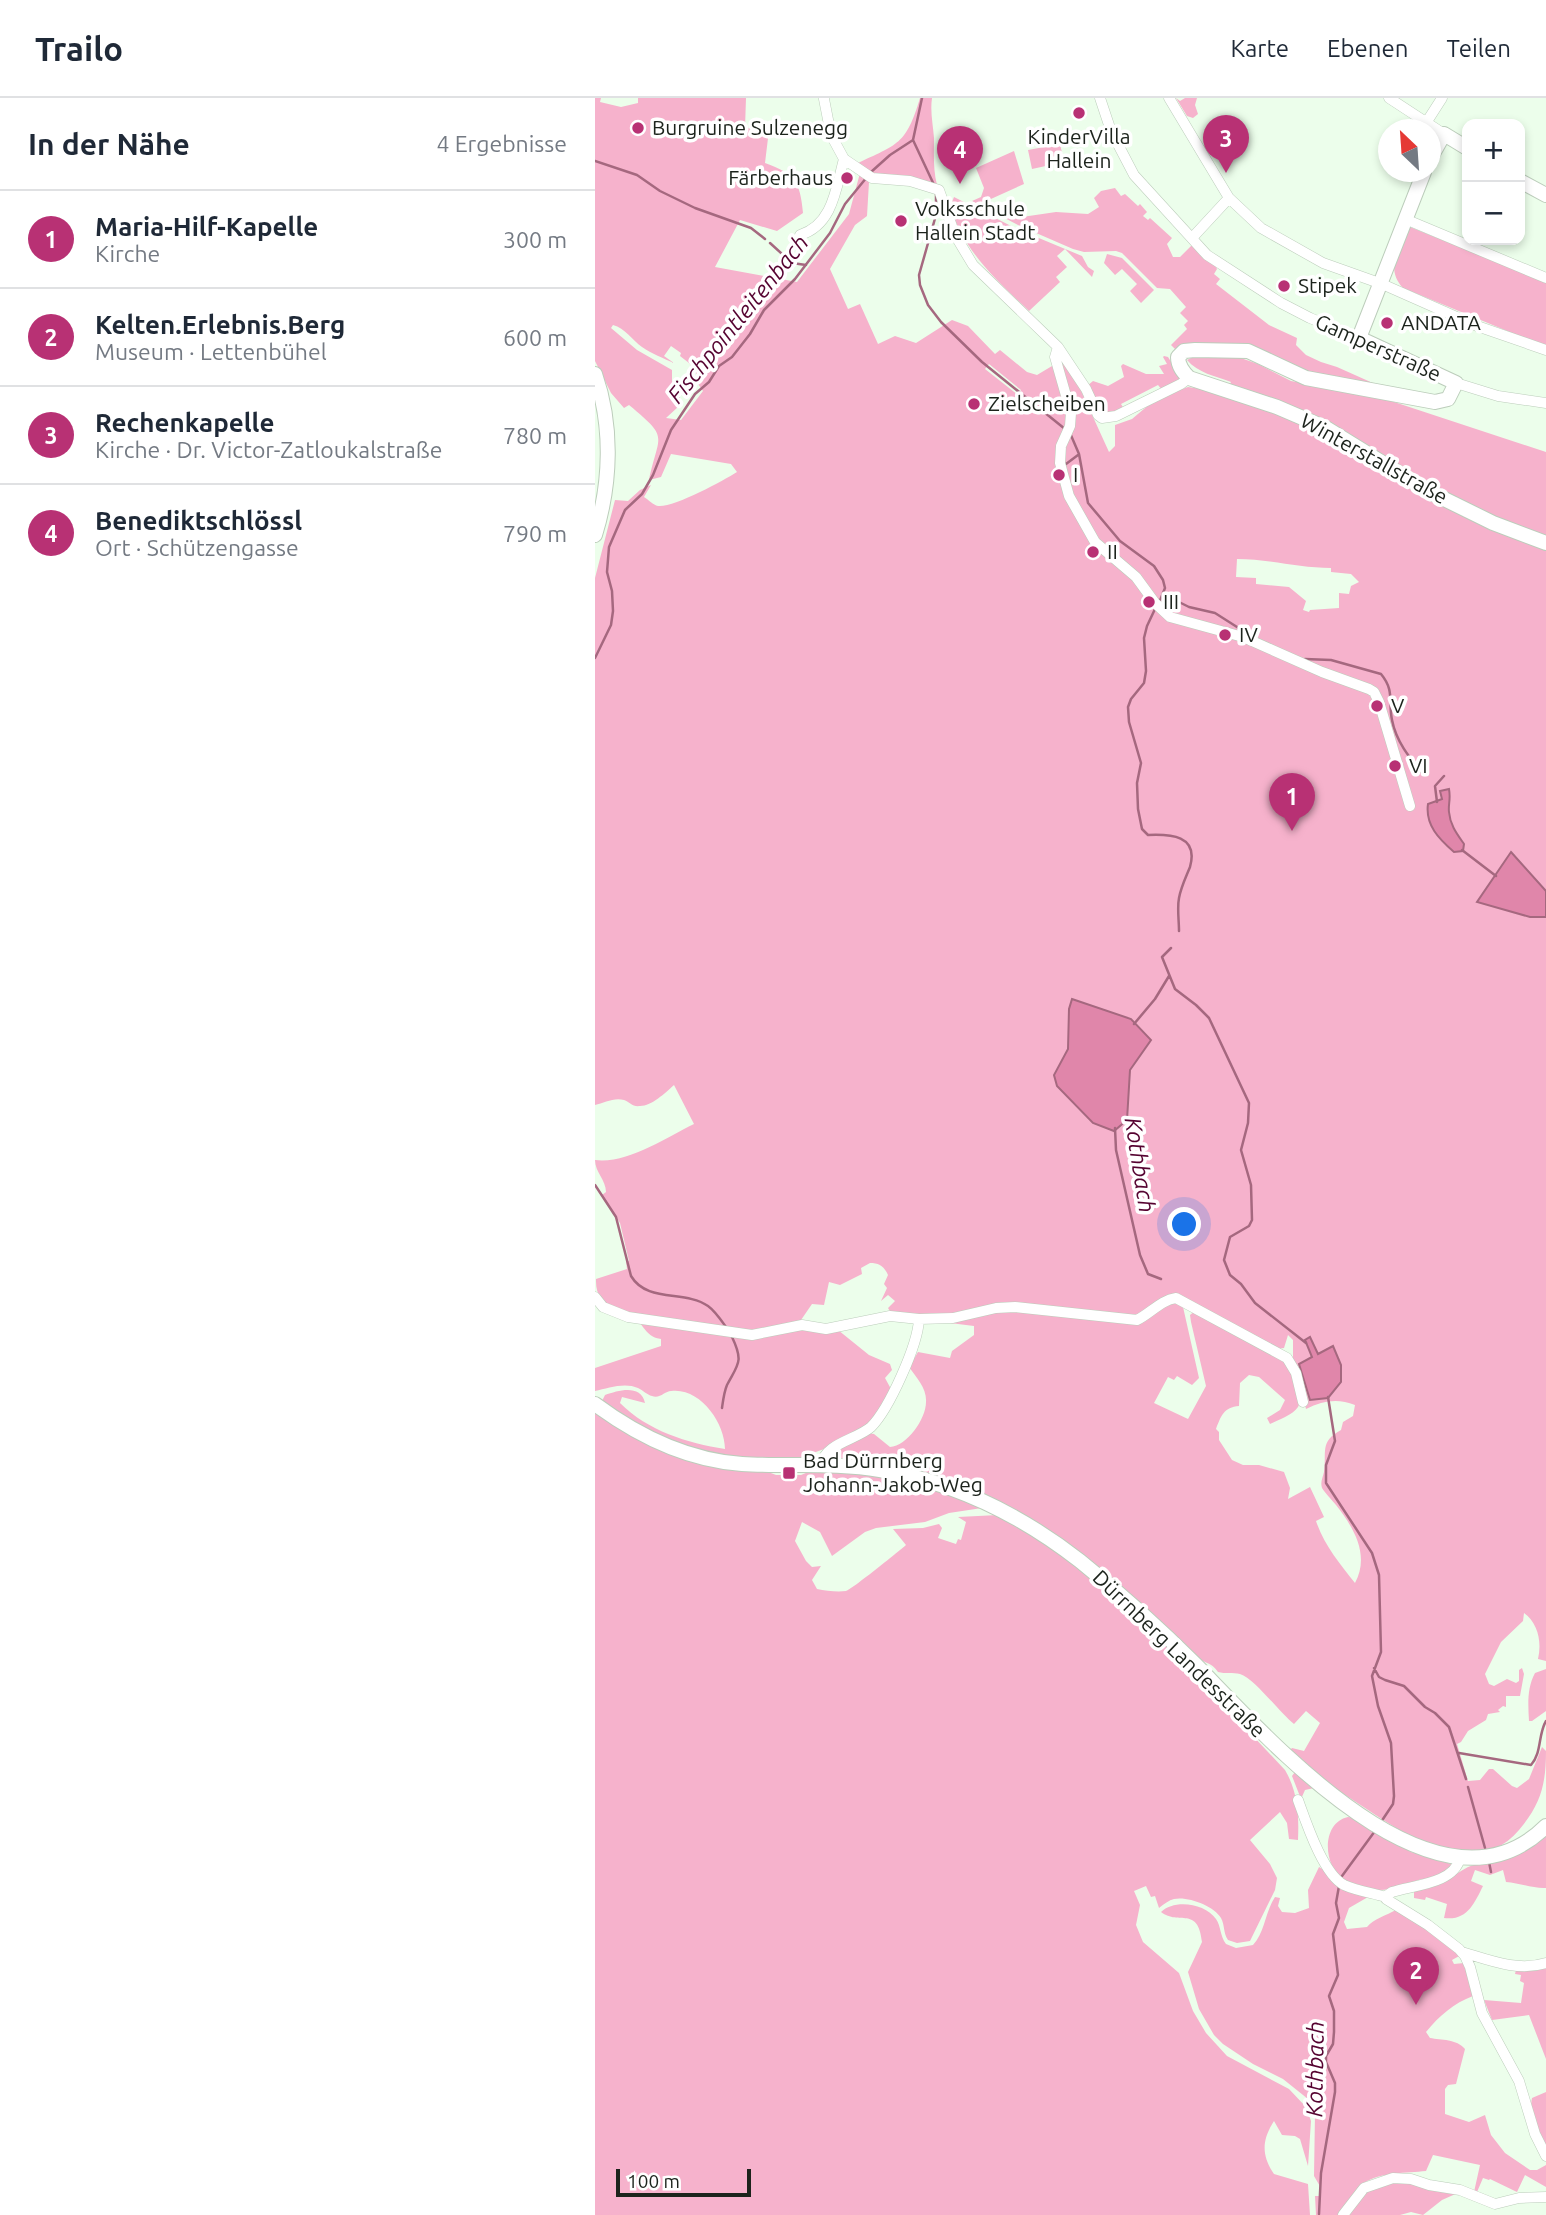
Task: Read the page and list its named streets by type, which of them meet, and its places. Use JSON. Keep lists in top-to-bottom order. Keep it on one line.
{"streets":{"main road":["Gamperstraße","Winterstallstraße","Dürrnberg Landesstraße"]},"crossings":[["Gamperstraße","Winterstallstraße"]],"water":["Fischpointleitenbach","Kothbach"],"places":{"other":["KinderVilla Hallein","Burgruine Sulzenegg","Färberhaus","Volksschule Hallein Stadt","Stipek","ANDATA","Zielscheiben","I","II","III","IV","V","VI"],"transit":["Bad Dürrnberg Johann-Jakob-Weg"]},"scale_bar":"100 m","north":"top left","page":{"header":"Trailo","nav":["Karte","Ebenen","Teilen"],"heading":["In der Nähe","4 Ergebnisse"],"pins":["3","4","1","2"],"map_buttons":["+","−"],"list":[{"mark":"1","name":"Maria-Hilf-Kapelle","note":"Kirche","value":"300 m"},{"mark":"2","name":"Kelten.Erlebnis.Berg","note":"Museum · Lettenbühel","value":"600 m"},{"mark":"3","name":"Rechenkapelle","note":"Kirche · Dr. Victor-Zatloukalstraße","value":"780 m"},{"mark":"4","name":"Benediktschlössl","note":"Ort · Schützengasse","value":"790 m"}],"scale":"100 m"}}
